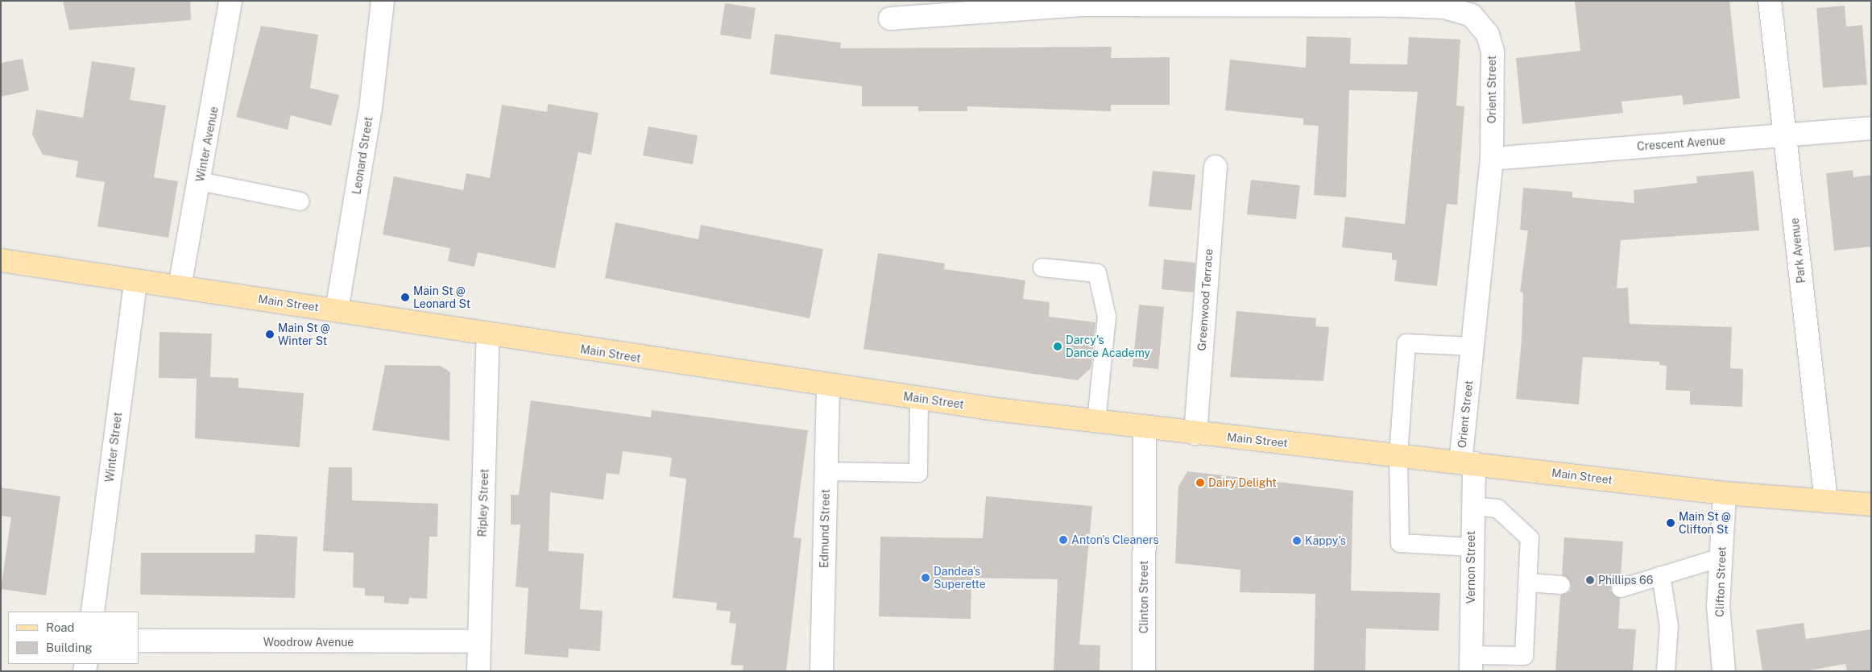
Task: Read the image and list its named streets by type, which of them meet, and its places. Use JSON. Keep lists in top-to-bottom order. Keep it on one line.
{"streets":{"main road":["Main Street"],"street":["Orient Street","Crescent Avenue","Winter Avenue","Leonard Street","Park Avenue","Greenwood Terrace","Winter Street","Ripley Street","Edmund Street","Vernon Street","Clifton Street","Clinton Street","Woodrow Avenue"]},"crossings":[["Orient Street","Crescent Avenue"],["Orient Street","Main Street"],["Orient Street","Vernon Street"],["Crescent Avenue","Park Avenue"],["Winter Avenue","Main Street"],["Leonard Street","Main Street"],["Park Avenue","Main Street"],["Greenwood Terrace","Main Street"],["Main Street","Winter Street"],["Main Street","Ripley Street"],["Main Street","Edmund Street"],["Main Street","Vernon Street"],["Main Street","Clifton Street"],["Main Street","Clinton Street"],["Ripley Street","Woodrow Avenue"]],"places":["Main St @ Leonard St","Main St @ Winter St","Darcy's Dance Academy","Dairy Delight","Main St @ Clifton St","Anton's Cleaners","Kappy's","Dandea's Superette","Phillips 66"],"legend":["Road","Building"]}
